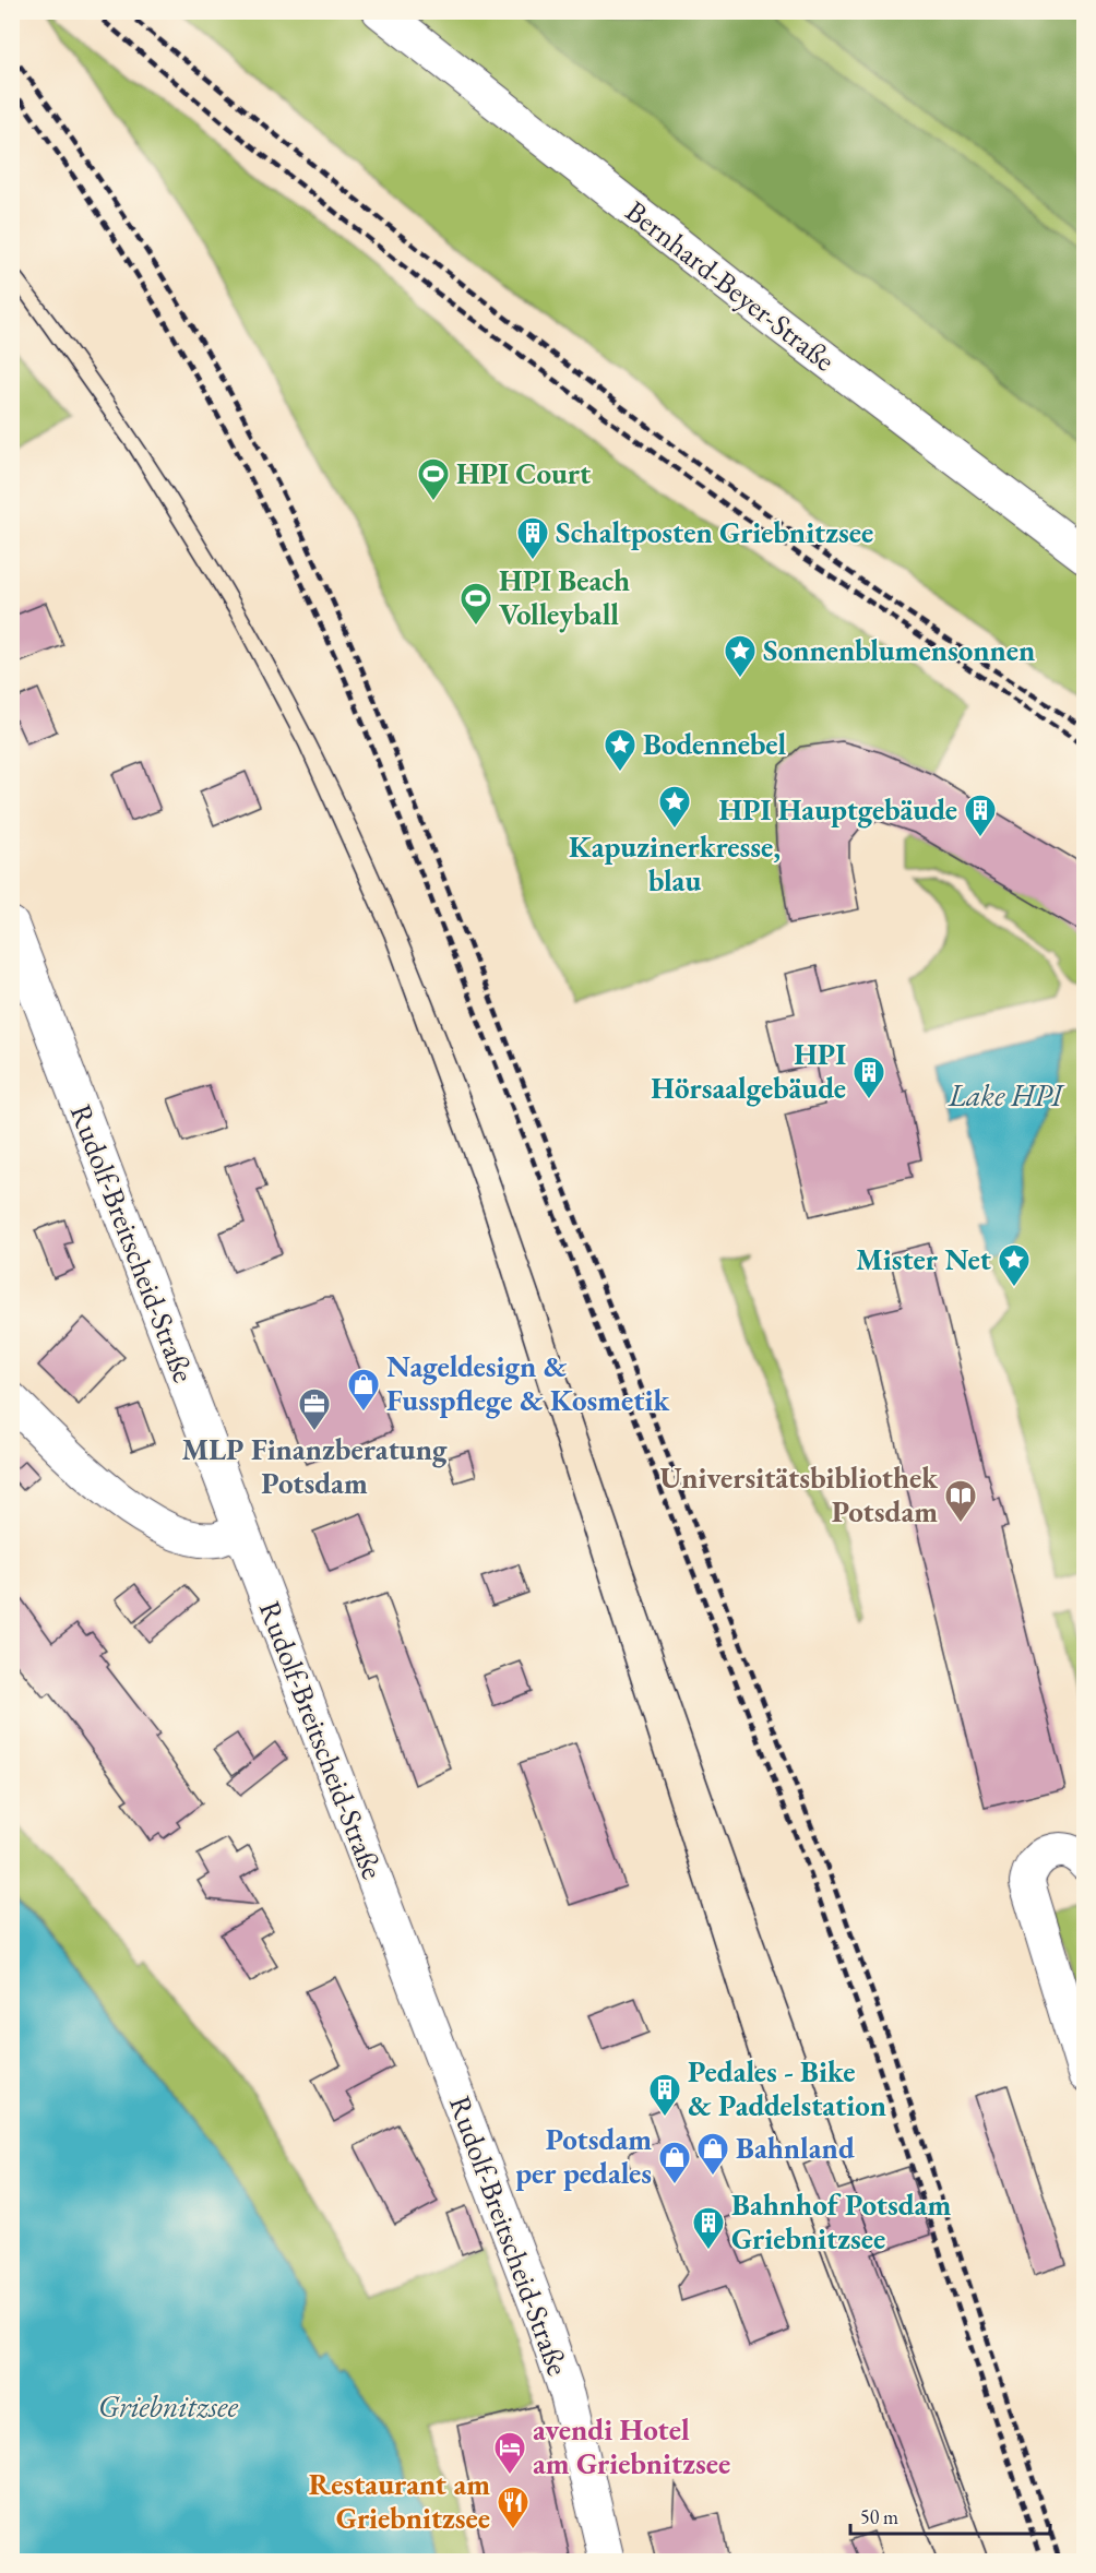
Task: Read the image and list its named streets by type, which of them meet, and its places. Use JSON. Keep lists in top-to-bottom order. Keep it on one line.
{"streets":{"street":["Bernhard-Beyer-Straße","Rudolf-Breitscheid-Straße"]},"water":["Lake HPI","Griebnitzsee"],"places":{"sports":["HPI Court","HPI Beach Volleyball"],"building":["Schaltposten Griebnitzsee","HPI Hauptgebäude","HPI Hörsaalgebäude","Pedales - Bike & Paddelstation","Bahnhof Potsdam Griebnitzsee"],"place":["Sonnenblumensonnen","Bodennebel","Kapuzinerkresse, blau","Mister Net"],"shop":["Nageldesign & Fusspflege & Kosmetik","Bahnland","Potsdam per pedales"],"office":["MLP Finanzberatung Potsdam"],"library":["Universitätsbibliothek Potsdam"],"hotel":["avendi Hotel am Griebnitzsee"],"restaurant":["Restaurant am Griebnitzsee"]},"scale_bar":"50 m"}
